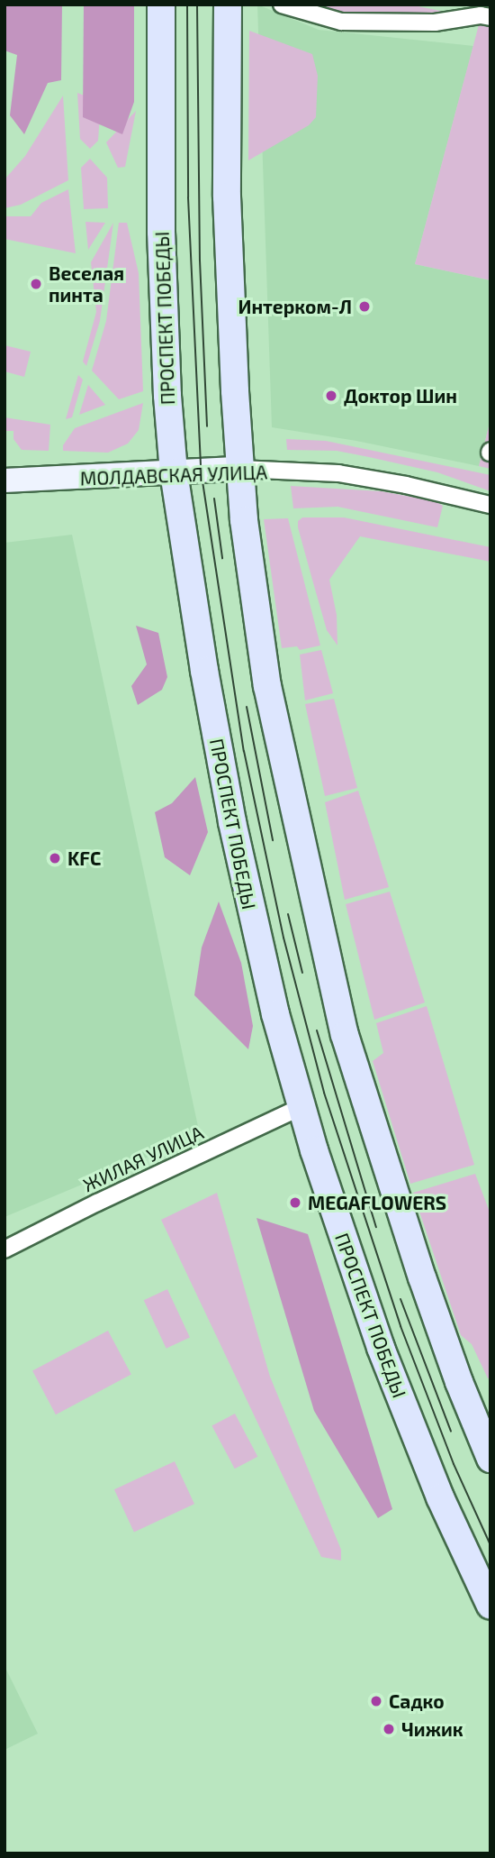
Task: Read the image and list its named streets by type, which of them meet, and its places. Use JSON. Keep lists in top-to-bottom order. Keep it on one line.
{"streets":{"main road":["ПРОСПЕКТ ПОБЕДЫ"],"street":["МОЛДАВСКАЯ УЛИЦА","ЖИЛАЯ УЛИЦА"]},"crossings":[["ПРОСПЕКТ ПОБЕДЫ","МОЛДАВСКАЯ УЛИЦА"],["ПРОСПЕКТ ПОБЕДЫ","ЖИЛАЯ УЛИЦА"]],"places":["Веселая пинта","Интерком-Л","Доктор Шин","KFC","MEGAFLOWERS","Садко","Чижик"]}
